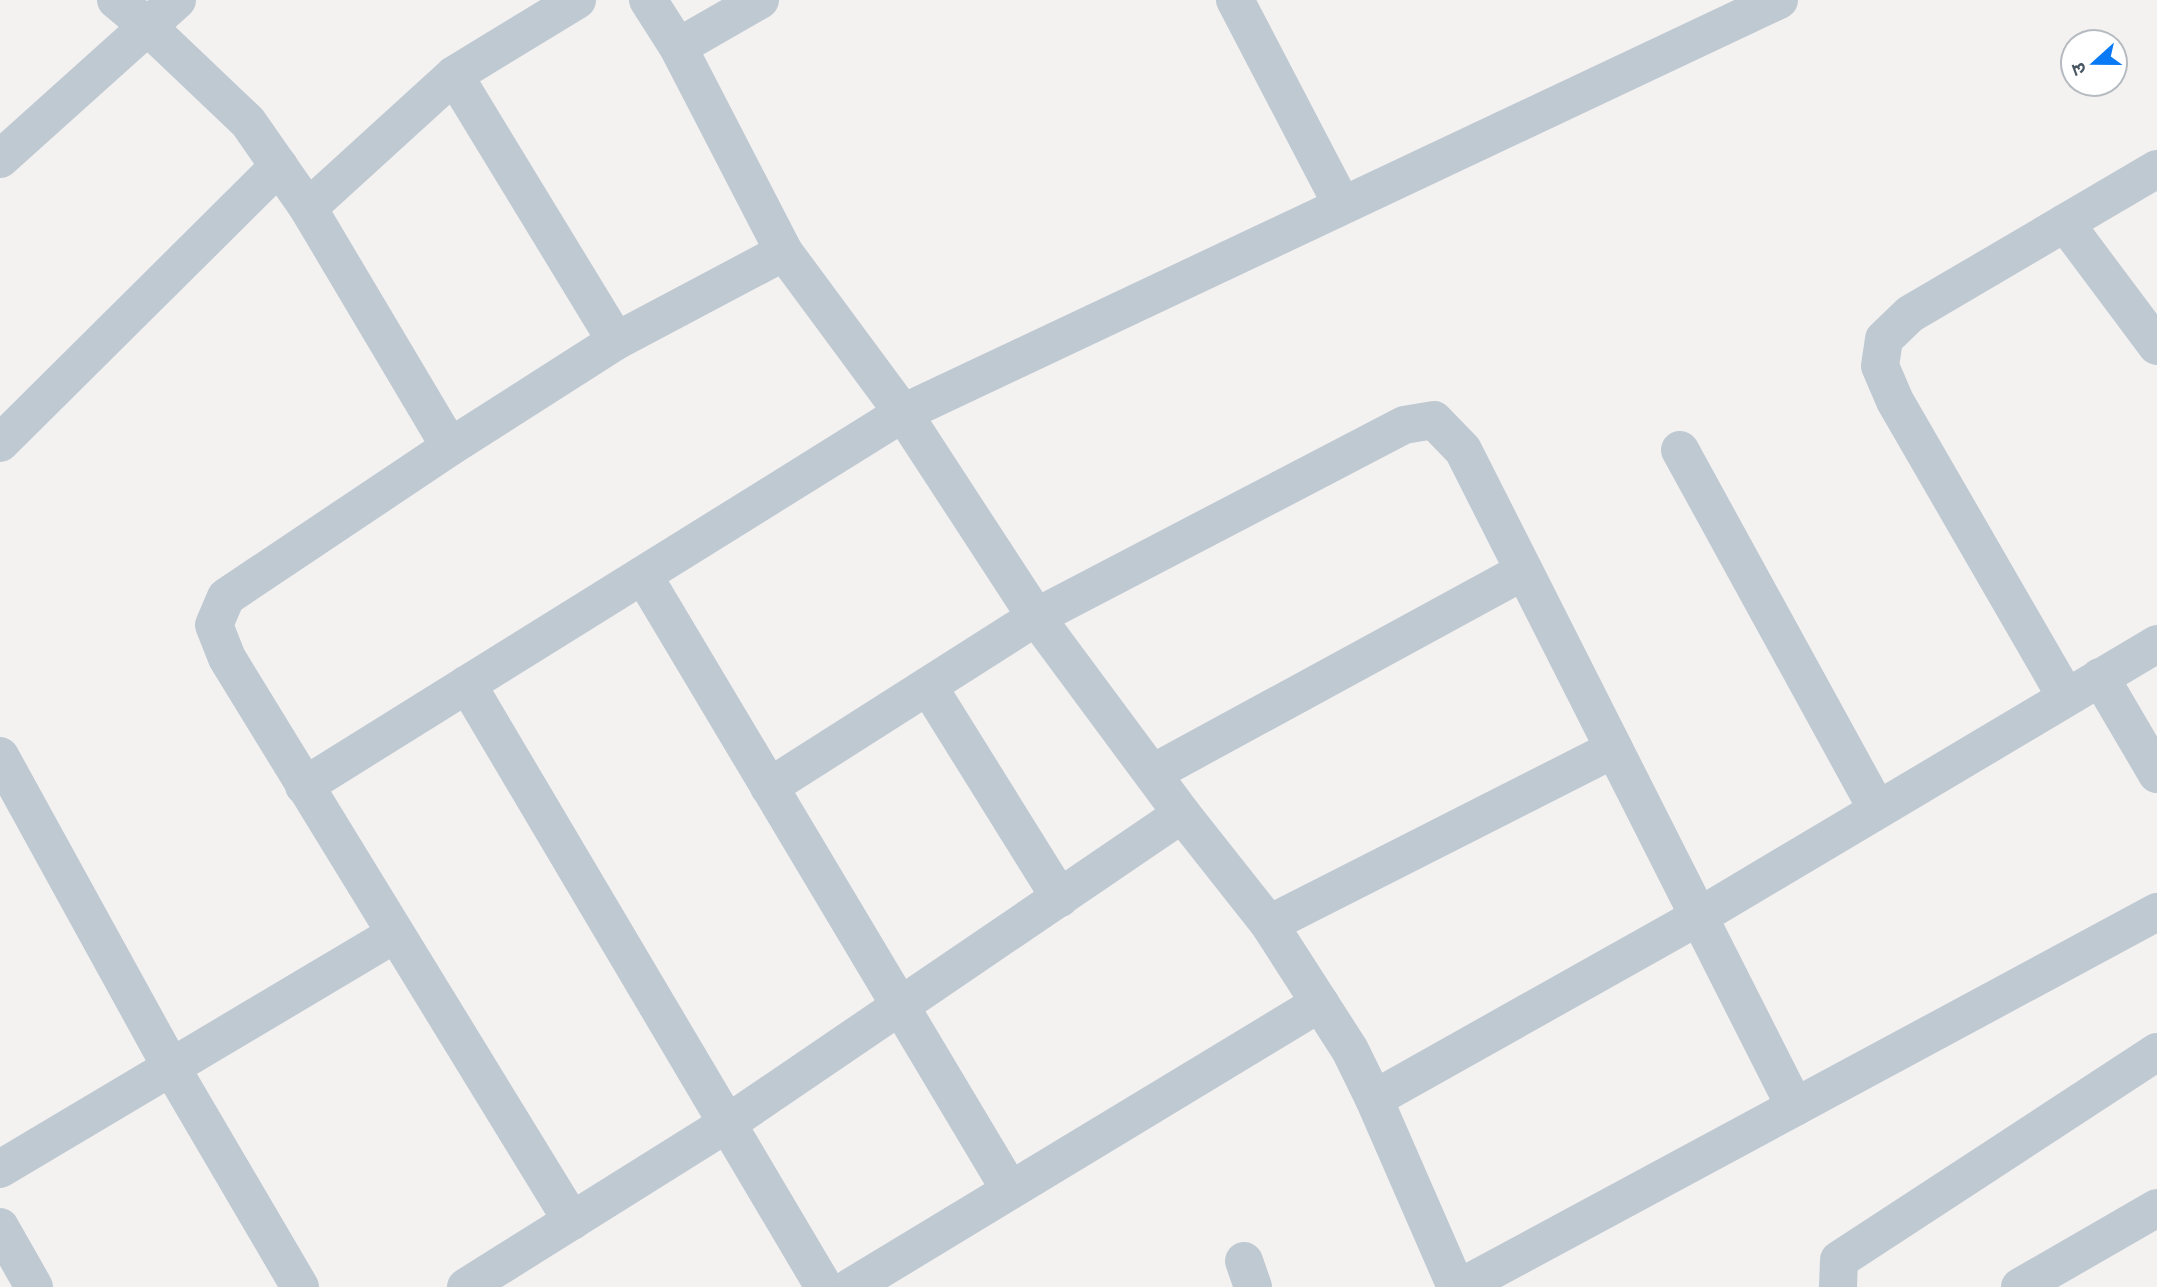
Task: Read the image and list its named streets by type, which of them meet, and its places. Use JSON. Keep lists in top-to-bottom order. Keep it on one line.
{"north":"left"}
